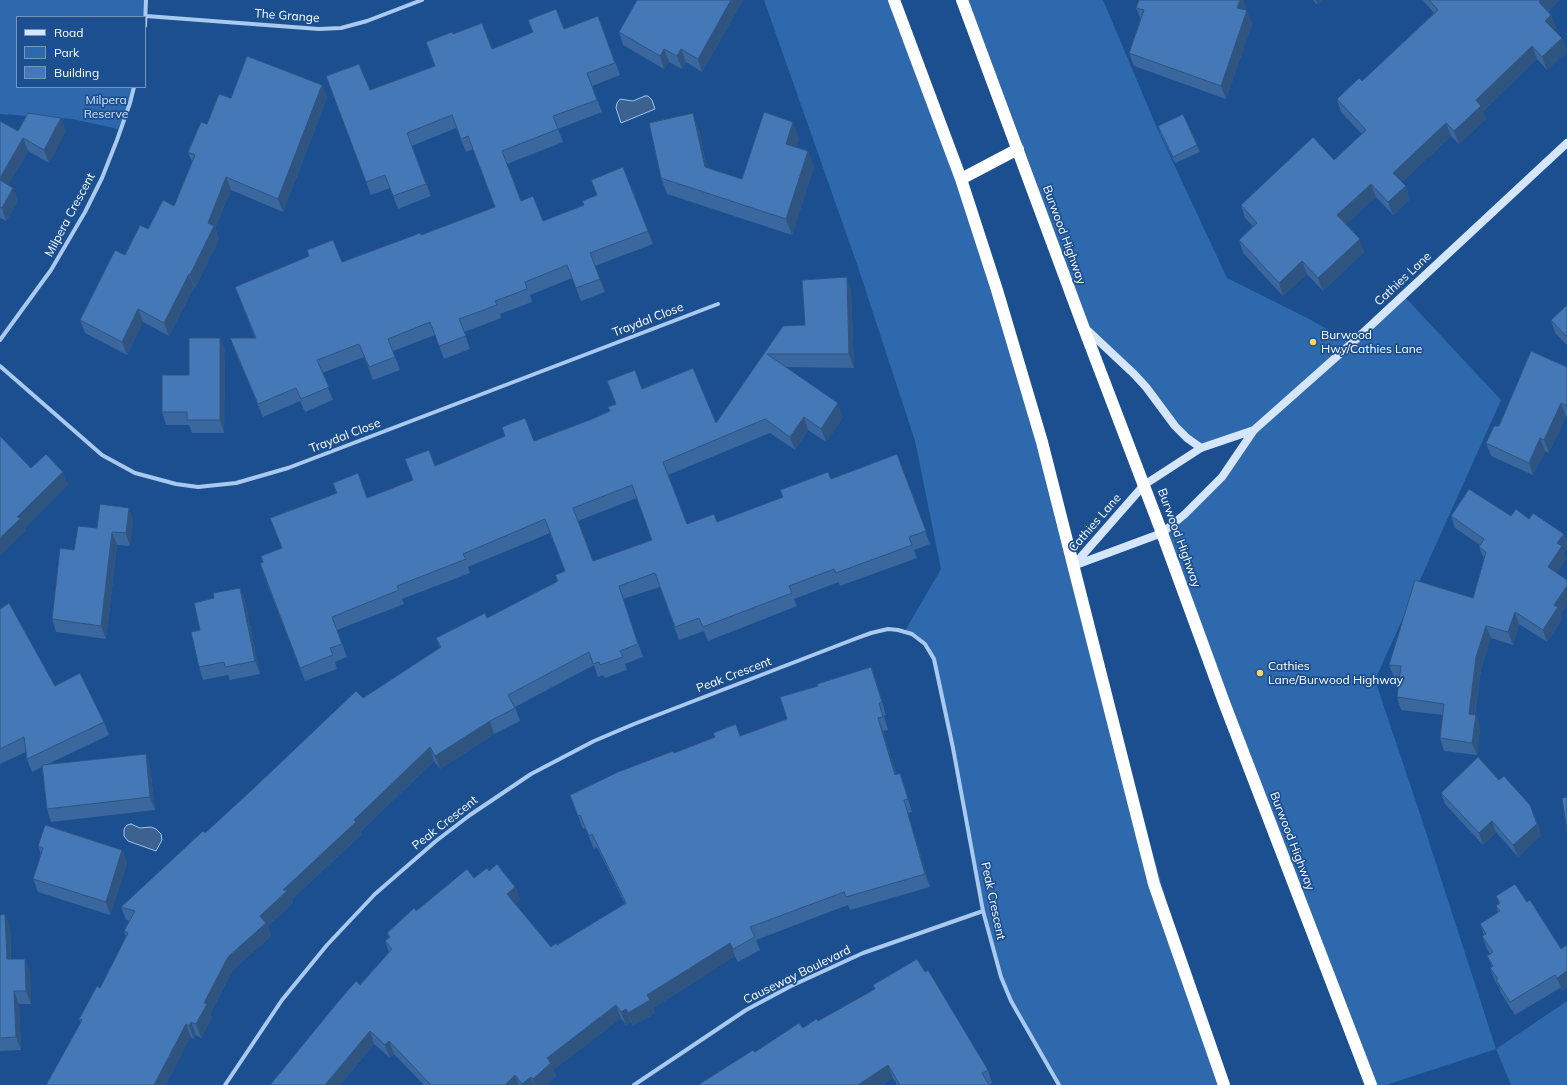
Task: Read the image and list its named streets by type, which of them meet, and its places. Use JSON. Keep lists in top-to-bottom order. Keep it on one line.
{"streets":{"highway":["Burwood Highway"],"street":["The Grange","Milpera Crescent","Cathies Lane","Traydal Close","Peak Crescent","Causeway Boulevard"]},"crossings":[["Burwood Highway","Cathies Lane"],["Peak Crescent","Causeway Boulevard"]],"parks":["Milpera Reserve"],"places":["Burwood Hwy/Cathies Lane","Cathies Lane/Burwood Highway"],"legend":["Road","Park","Building"]}
